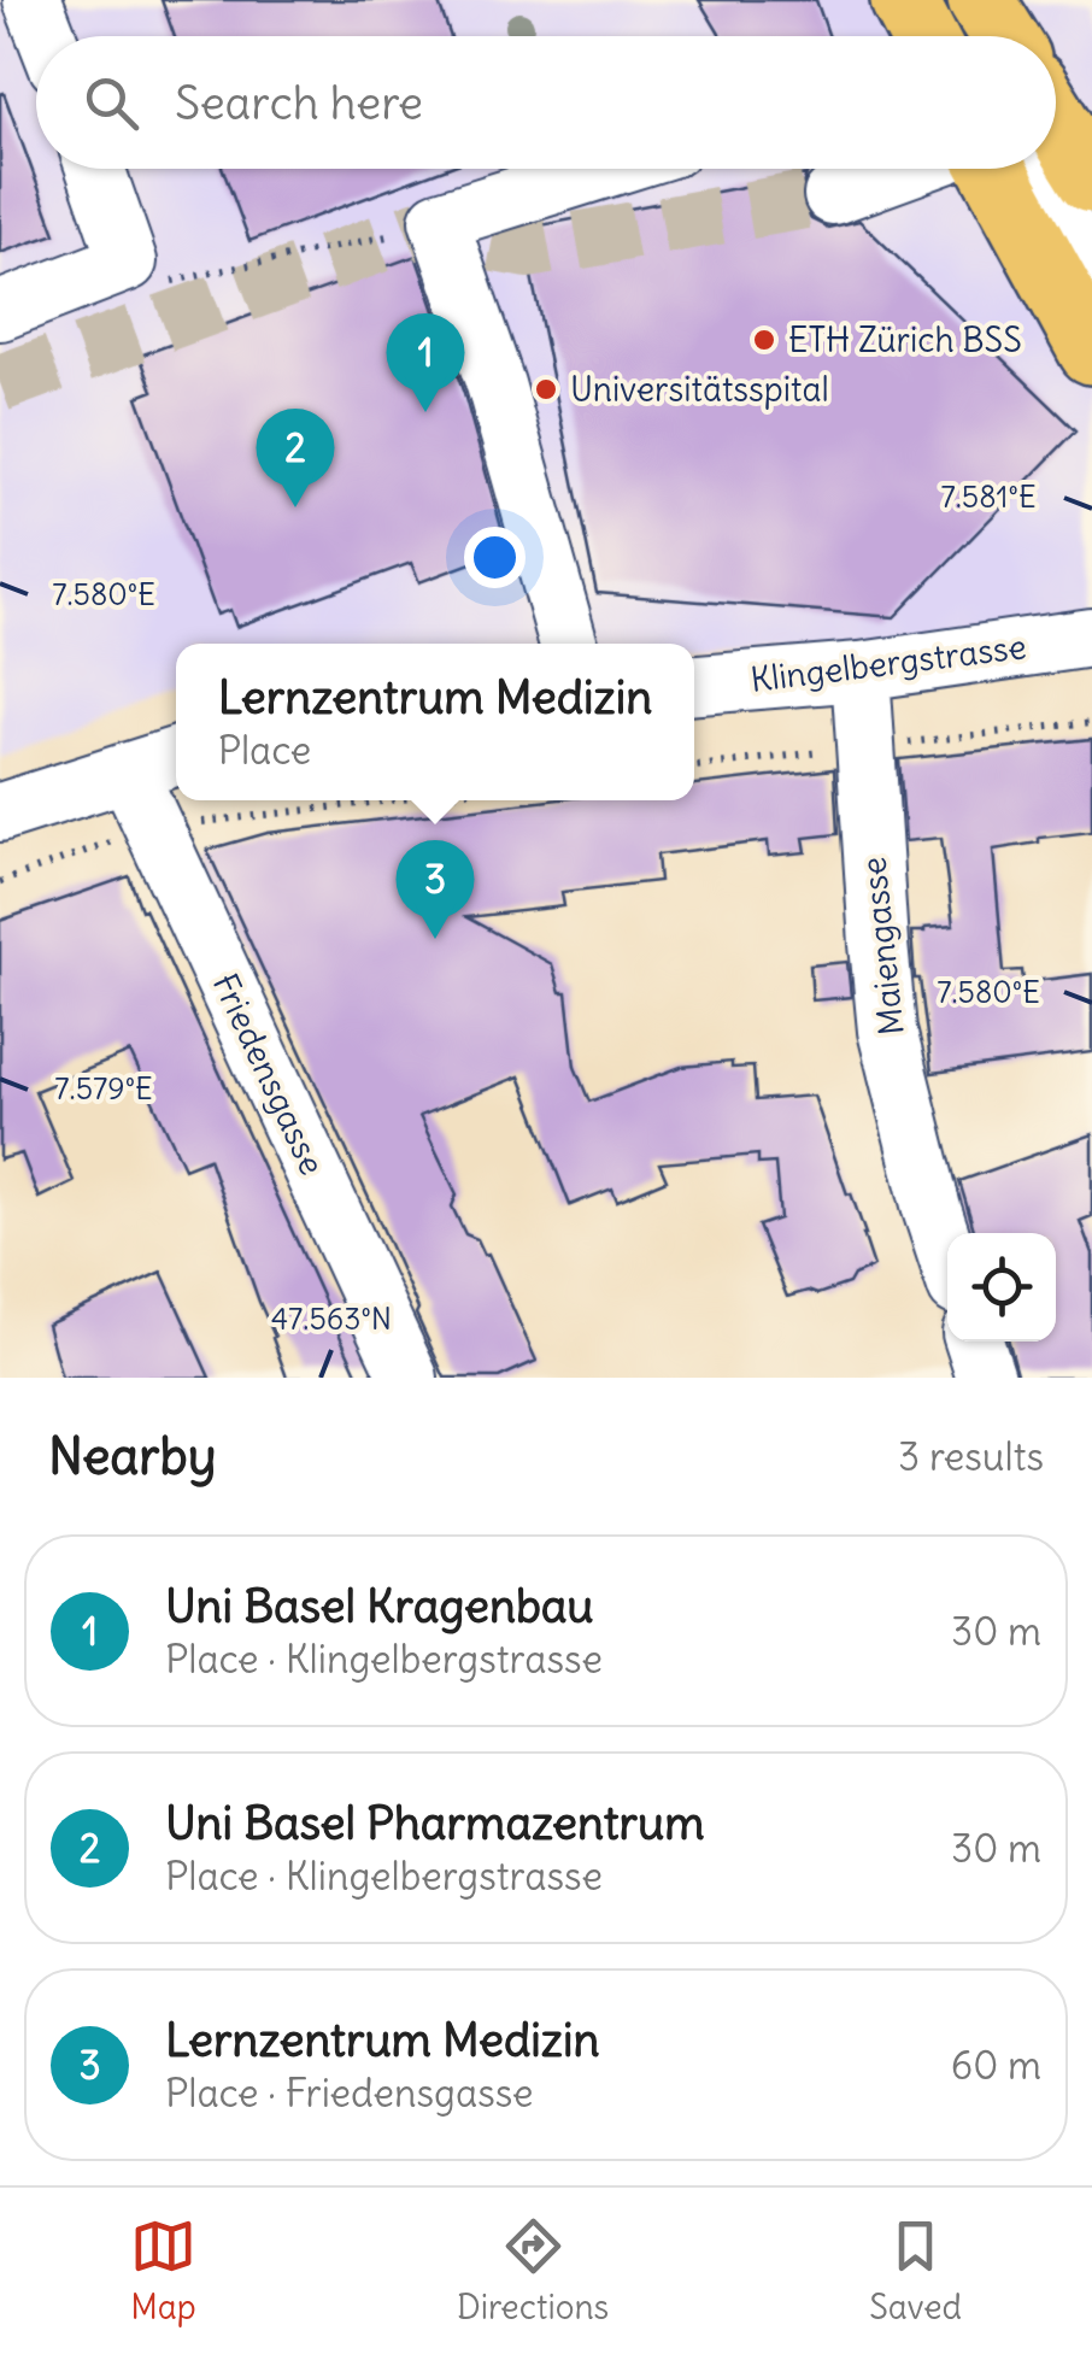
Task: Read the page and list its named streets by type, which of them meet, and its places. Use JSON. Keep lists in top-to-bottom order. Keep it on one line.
{"streets":{"street":["Klingelbergstrasse","Maiengasse","Friedensgasse"]},"crossings":[["Klingelbergstrasse","Maiengasse"]],"places":["ETH Zürich BSS","Universitätsspital"],"page":{"search":"Search here","pins":["1","2","3"],"popup":["Lernzentrum Medizin","Place"],"heading":["Nearby","3 results"],"list":[{"mark":"1","name":"Uni Basel Kragenbau","note":"Place · Klingelbergstrasse","value":"30 m"},{"mark":"2","name":"Uni Basel Pharmazentrum","note":"Place · Klingelbergstrasse","value":"30 m"},{"mark":"3","name":"Lernzentrum Medizin","note":"Place · Friedensgasse","value":"60 m"}],"nav":["Map","Directions","Saved"]},"coordinates":["7.581°E","7.580°E","7.579°E","47.563°N"]}
